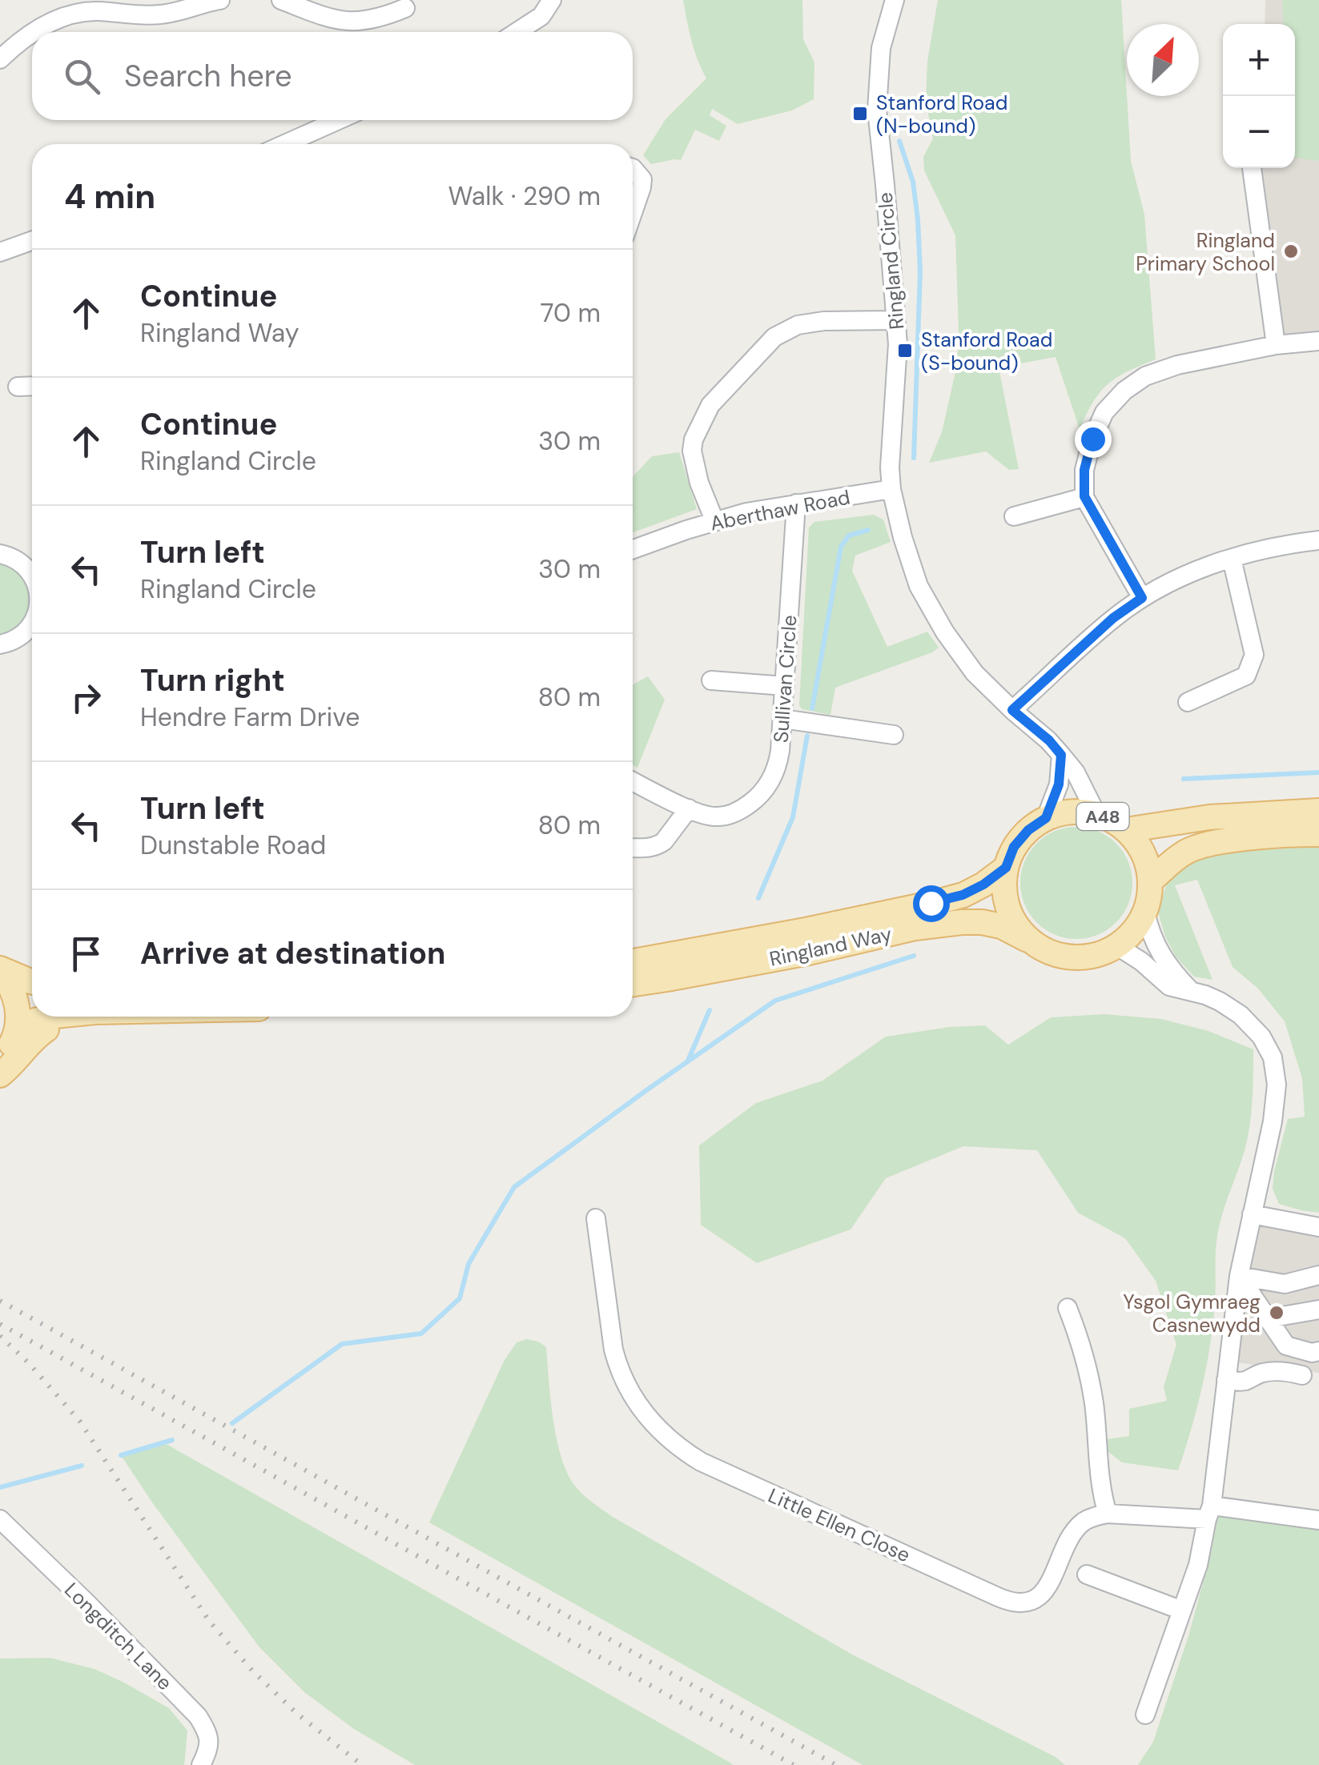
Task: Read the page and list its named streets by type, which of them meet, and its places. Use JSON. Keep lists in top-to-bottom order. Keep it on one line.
{"streets":{"main road":["A48","Ringland Way"],"street":["Ringland Circle","Aberthaw Road","Sullivan Circle","Little Ellen Close","Longditch Lane"]},"crossings":[["Ringland Circle","Aberthaw Road"],["Ringland Circle","A48"],["Ringland Circle","Ringland Way"],["Aberthaw Road","Sullivan Circle"],["A48","Ringland Way"]],"places":{"transit":["Stanford Road (N-bound)","Stanford Road (S-bound)"],"other":["Ringland Primary School","Ysgol Gymraeg Casnewydd"]},"north":"top right","page":{"map_buttons":["+","−"],"search":"Search here","heading":["4 min","Walk · 290 m"],"list":[["Continue","Ringland Way","70 m"],["Continue","Ringland Circle","30 m"],["Turn left","Ringland Circle","30 m"],["Turn right","Hendre Farm Drive","80 m"],["Turn left","Dunstable Road","80 m"],"Arrive at destination"]}}
